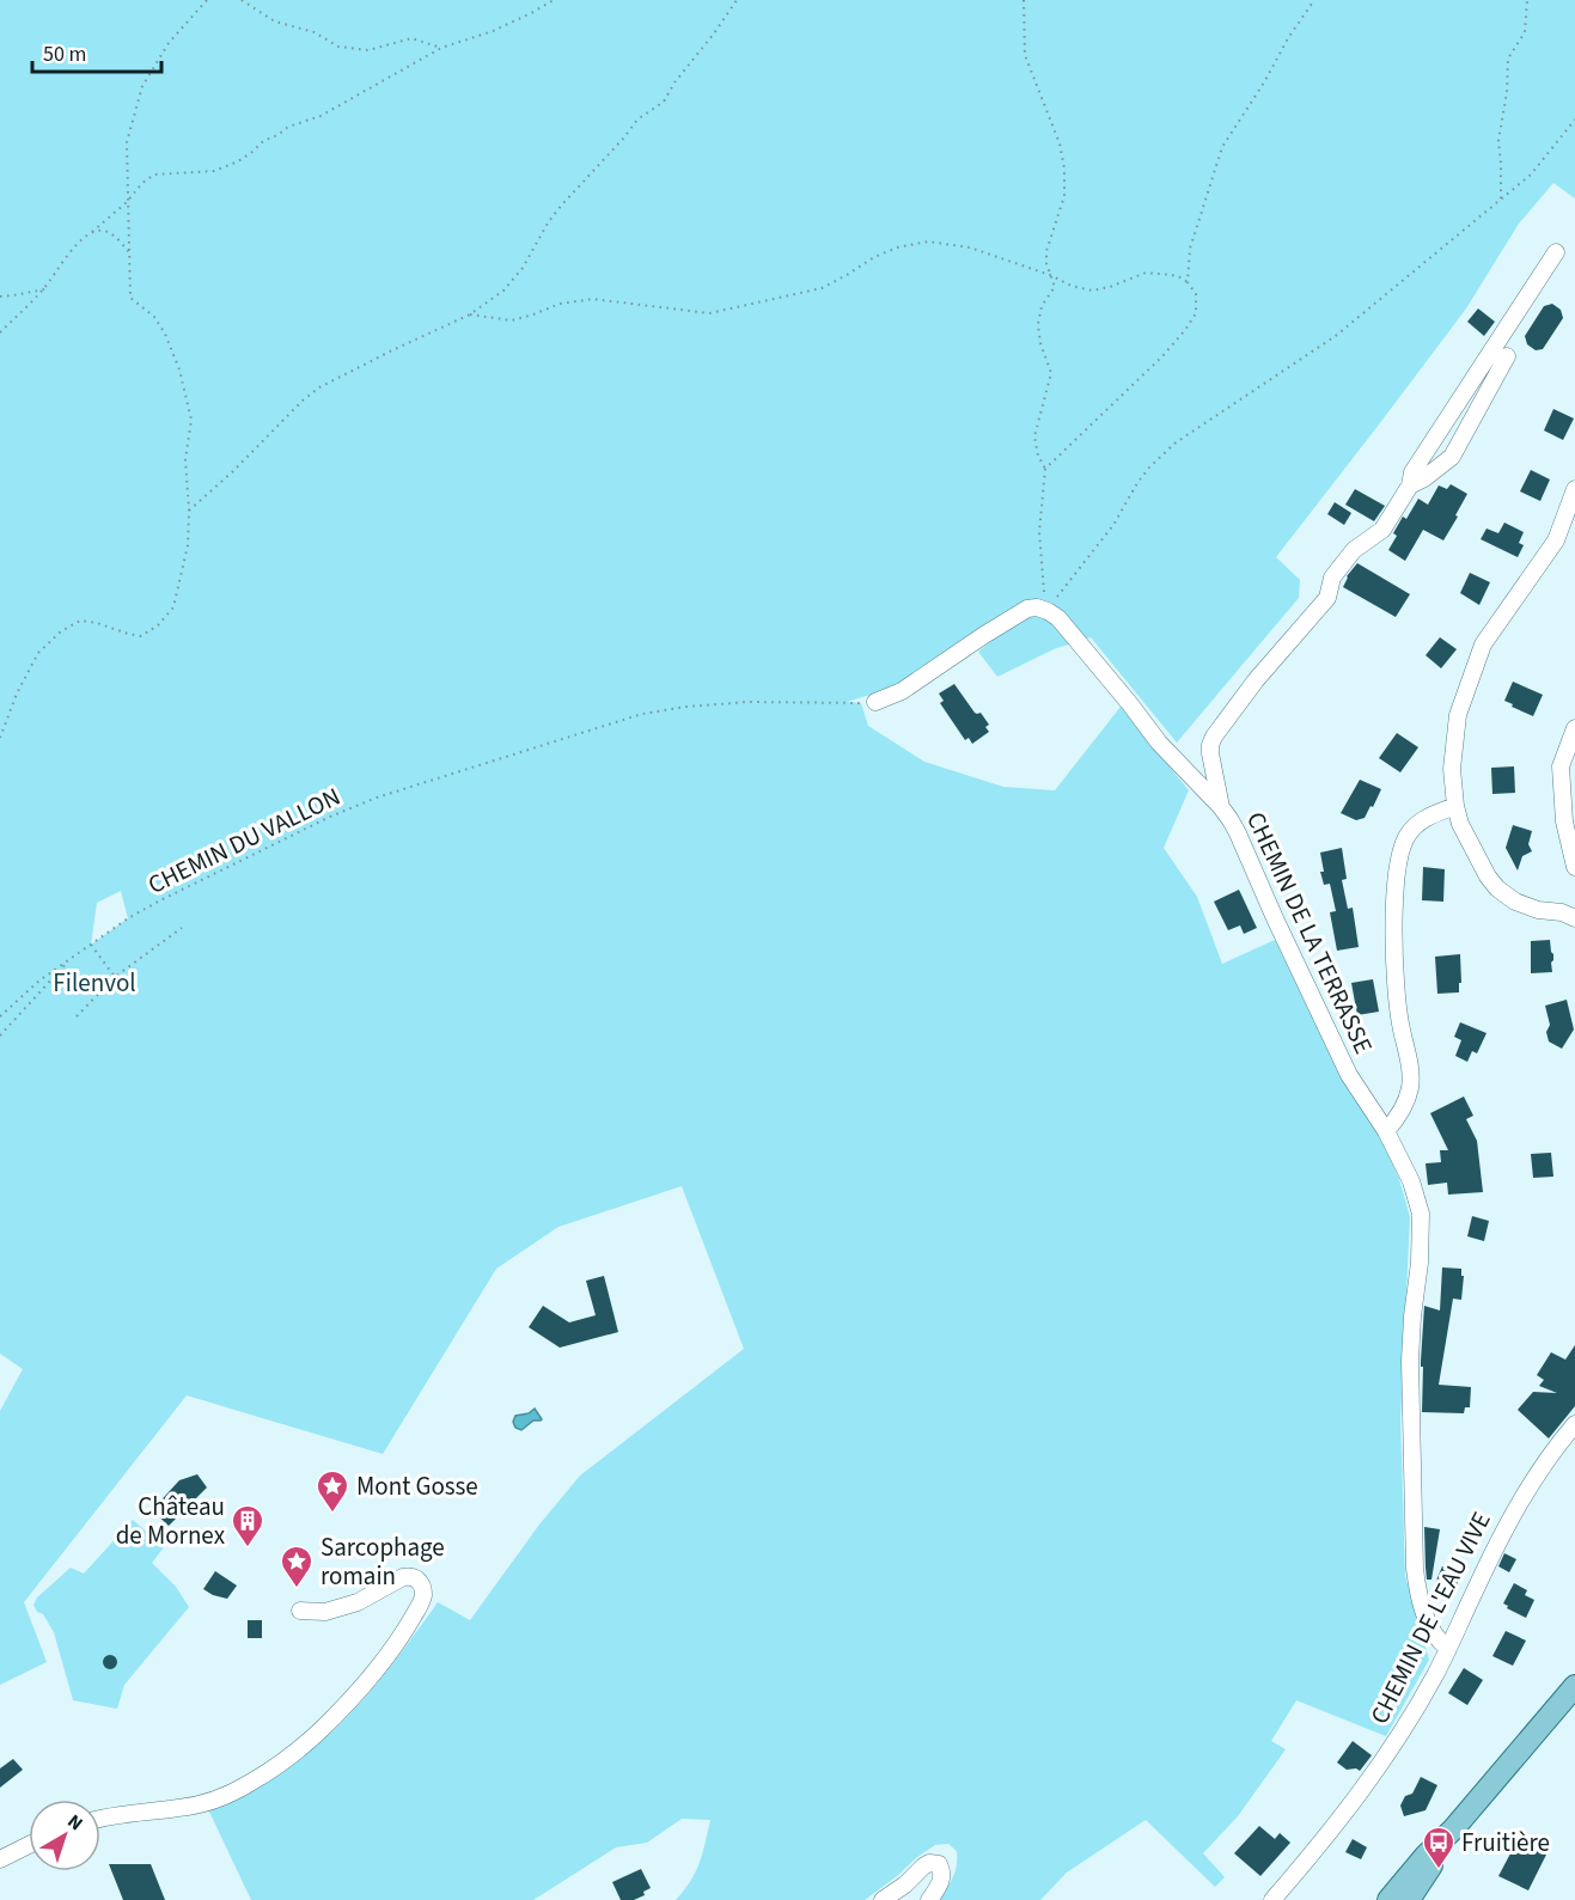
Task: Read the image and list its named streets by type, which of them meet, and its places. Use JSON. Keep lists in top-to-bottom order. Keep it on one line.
{"streets":{"street":["CHEMIN DE LA TERRASSE","CHEMIN DE L'EAU VIVE"],"path":["CHEMIN DU VALLON"]},"crossings":[["CHEMIN DE LA TERRASSE","CHEMIN DE L'EAU VIVE"]],"parks":["Filenvol"],"places":{"place":["Mont Gosse","Sarcophage romain"],"building":["Château de Mornex"],"bus stop":["Fruitière"]},"scale_bar":"50 m","north":"top right"}
